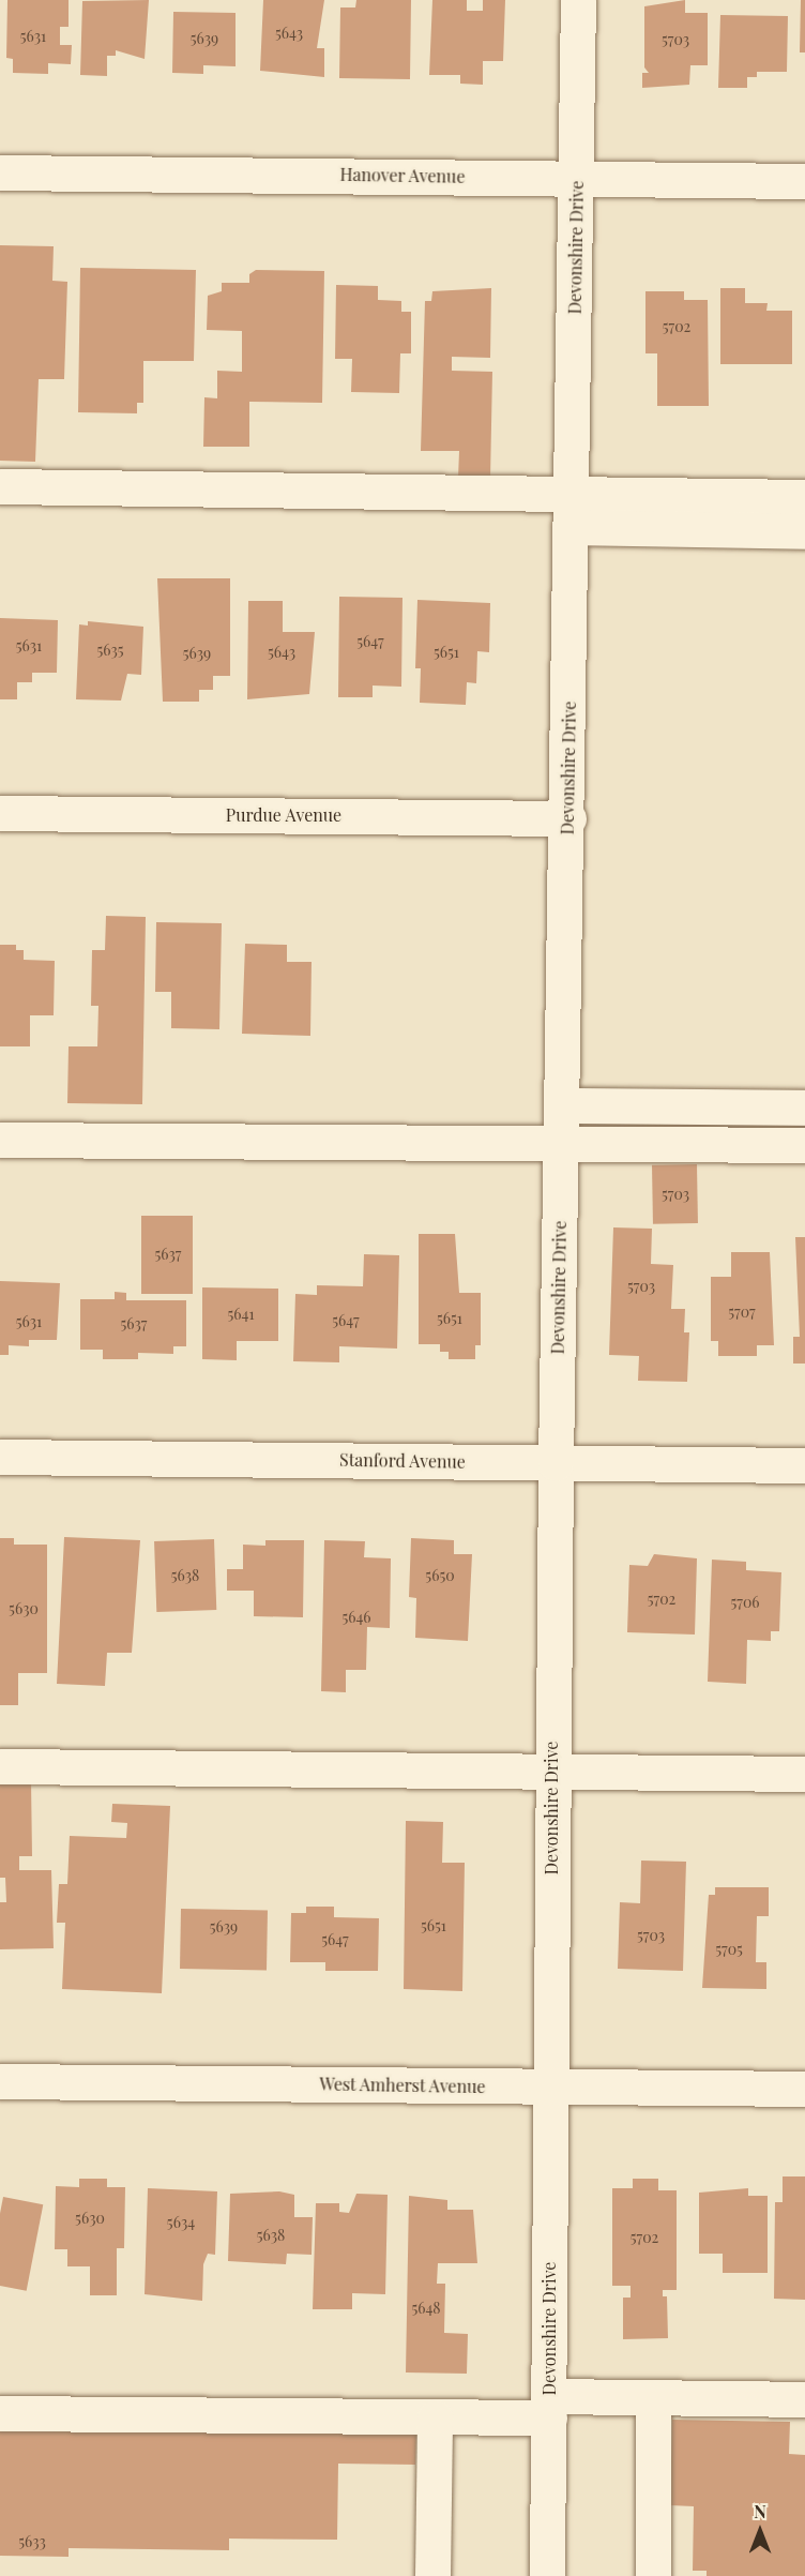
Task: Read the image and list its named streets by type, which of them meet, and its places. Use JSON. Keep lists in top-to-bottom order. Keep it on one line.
{"streets":{"street":["Hanover Avenue","Devonshire Drive","Purdue Avenue","Stanford Avenue","West Amherst Avenue"]},"crossings":[["Hanover Avenue","Devonshire Drive"],["Devonshire Drive","Purdue Avenue"],["Devonshire Drive","Stanford Avenue"],["Devonshire Drive","West Amherst Avenue"]],"house_numbers":["5643","5631","5639","5703","5702","5647","5631","5635","5643","5651","5639","5703","5637","5703","5707","5641","5651","5647","5631","5637","5638","5650","5702","5706","5630","5646","5651","5639","5703","5647","5705","5630","5634","5638","5702","5648","5633"],"north":"top"}
